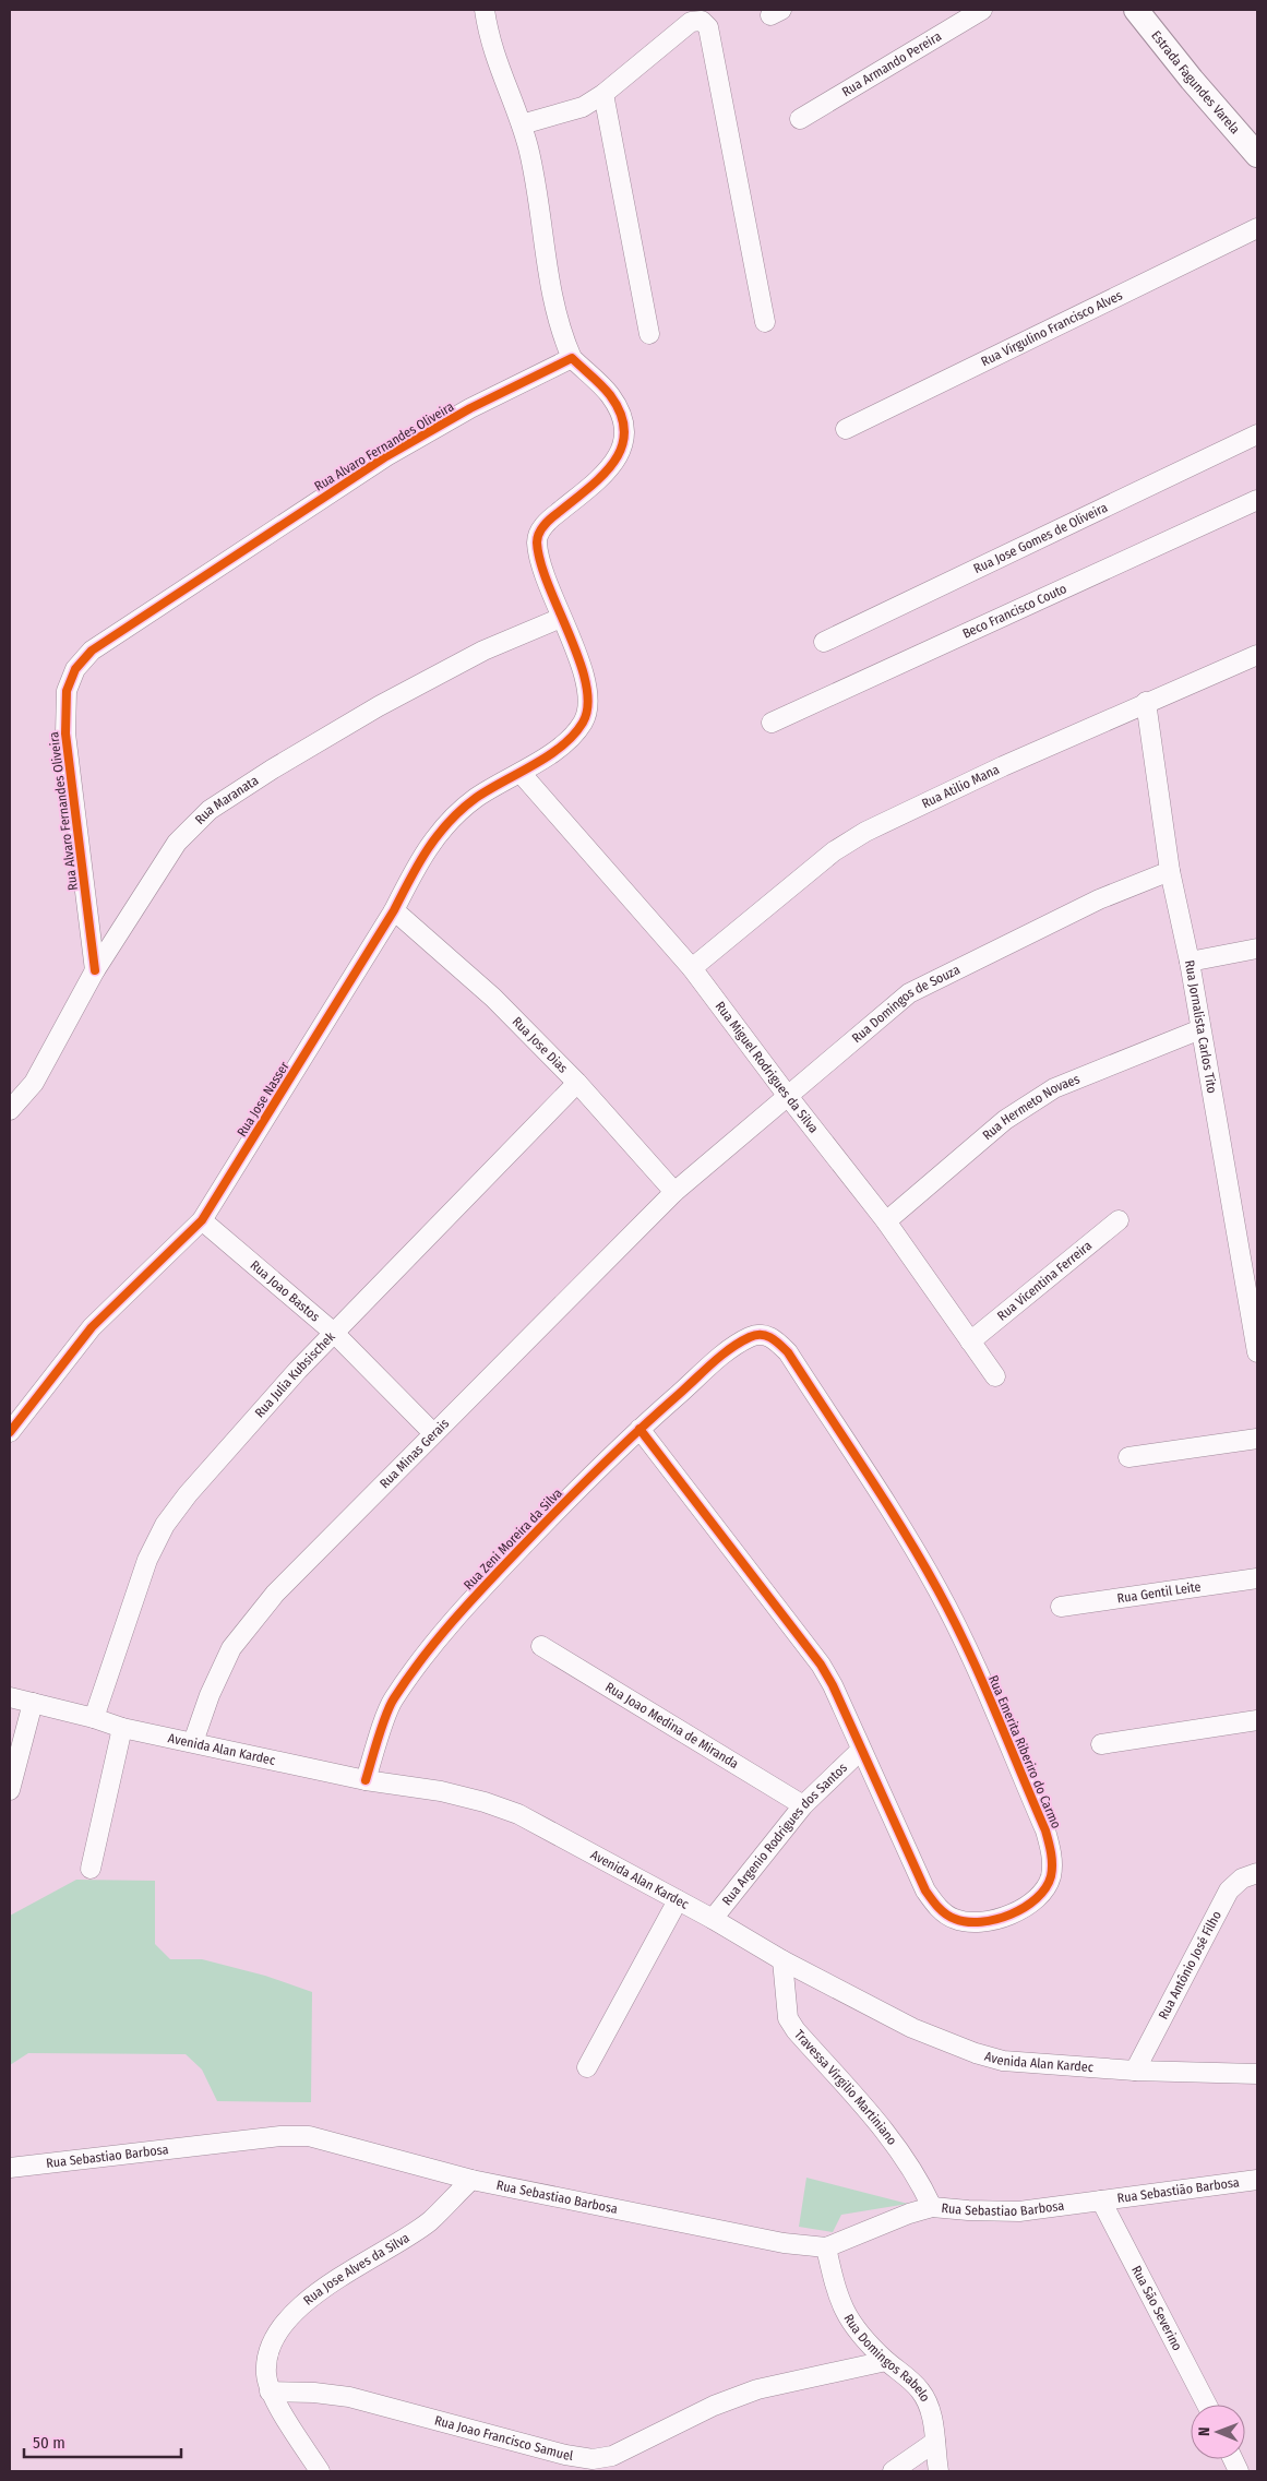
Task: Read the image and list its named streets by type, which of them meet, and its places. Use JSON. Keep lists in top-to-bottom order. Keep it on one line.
{"streets":{"street":["Rua Armando Pereira","Estrada Fagundes Varela","Rua Virgulino Francisco Alves","Rua Alvaro Fernandes Oliveira","Rua Jose Gomes de Oliveira","Beco Francisco Couto","Rua Atilio Mana","Rua Maranata","Rua Domingos de Souza","Rua Jornalista Carlos Tito","Rua Jose Dias","Rua Miguel Rodrigues da Silva","Rua Jose Nasser","Rua Hermeto Novaes","Rua Vicentina Ferreira","Rua Joao Bastos","Rua Julia Kubsischek","Rua Minas Gerais","Rua Zeni Moreira da Silva","Rua Gentil Leite","Rua Joao Medina de Miranda","Avenida Alan Kardec","Rua Emerita Riberiro do Carmo","Rua Argenio Rodrigues dos Santos","Rua Antônio José Filho","Travessa Virgilio Martiniano","Rua Sebastiao Barbosa","Rua Sebastião Barbosa","Rua Jose Alves da Silva","Rua São Severino","Rua Domingos Rabelo","Rua Joao Francisco Samuel"]},"crossings":[["Rua Alvaro Fernandes Oliveira","Rua Maranata"],["Rua Atilio Mana","Rua Jornalista Carlos Tito"],["Rua Atilio Mana","Rua Miguel Rodrigues da Silva"],["Rua Domingos de Souza","Rua Jornalista Carlos Tito"],["Rua Domingos de Souza","Rua Jose Dias"],["Rua Domingos de Souza","Rua Miguel Rodrigues da Silva"],["Rua Domingos de Souza","Rua Minas Gerais"],["Rua Jornalista Carlos Tito","Rua Hermeto Novaes"],["Rua Jose Dias","Rua Jose Nasser"],["Rua Jose Dias","Rua Julia Kubsischek"],["Rua Jose Dias","Rua Minas Gerais"],["Rua Miguel Rodrigues da Silva","Rua Jose Nasser"],["Rua Miguel Rodrigues da Silva","Rua Hermeto Novaes"],["Rua Miguel Rodrigues da Silva","Rua Vicentina Ferreira"],["Rua Jose Nasser","Rua Joao Bastos"],["Rua Joao Bastos","Rua Julia Kubsischek"],["Rua Joao Bastos","Rua Minas Gerais"],["Rua Julia Kubsischek","Avenida Alan Kardec"],["Rua Minas Gerais","Avenida Alan Kardec"],["Rua Zeni Moreira da Silva","Avenida Alan Kardec"],["Rua Zeni Moreira da Silva","Rua Emerita Riberiro do Carmo"],["Rua Joao Medina de Miranda","Rua Argenio Rodrigues dos Santos"],["Avenida Alan Kardec","Rua Argenio Rodrigues dos Santos"],["Avenida Alan Kardec","Rua Antônio José Filho"],["Avenida Alan Kardec","Travessa Virgilio Martiniano"],["Rua Emerita Riberiro do Carmo","Rua Argenio Rodrigues dos Santos"],["Travessa Virgilio Martiniano","Rua Sebastiao Barbosa"],["Rua Sebastiao Barbosa","Rua Sebastião Barbosa"],["Rua Sebastiao Barbosa","Rua Jose Alves da Silva"],["Rua Sebastiao Barbosa","Rua São Severino"],["Rua Sebastiao Barbosa","Rua Domingos Rabelo"],["Rua Sebastião Barbosa","Rua São Severino"],["Rua Jose Alves da Silva","Rua Joao Francisco Samuel"],["Rua Domingos Rabelo","Rua Joao Francisco Samuel"]],"scale_bar":"50 m","north":"left"}
